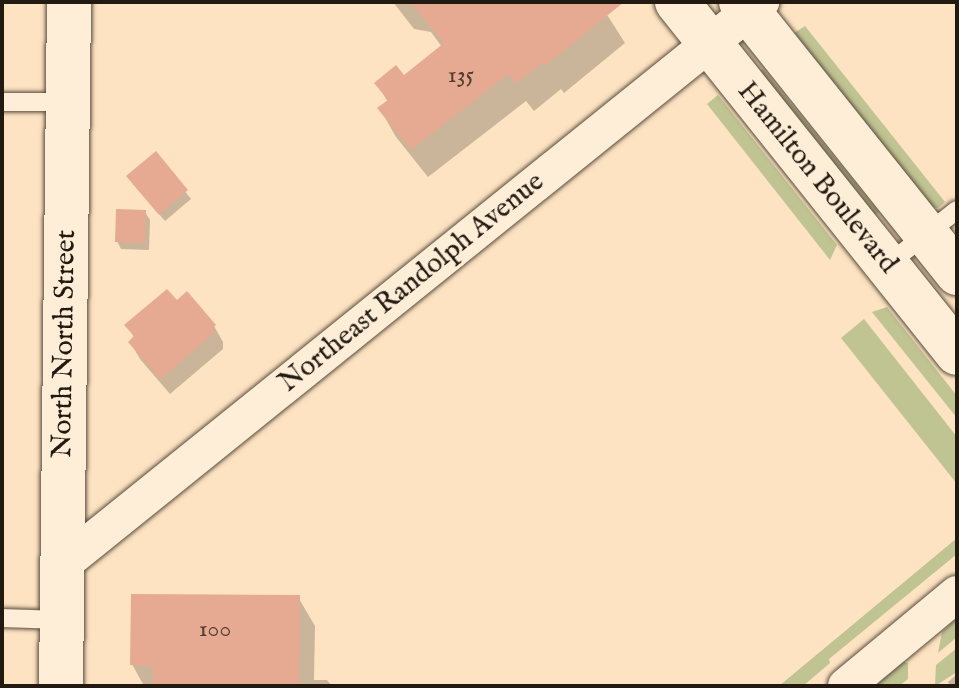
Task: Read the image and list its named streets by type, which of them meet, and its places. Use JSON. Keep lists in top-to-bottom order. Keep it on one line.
{"streets":{"street":["Hamilton Boulevard","Northeast Randolph Avenue","North North Street"]},"crossings":[["Hamilton Boulevard","Northeast Randolph Avenue"],["Northeast Randolph Avenue","North North Street"]],"house_numbers":["135","100"]}
